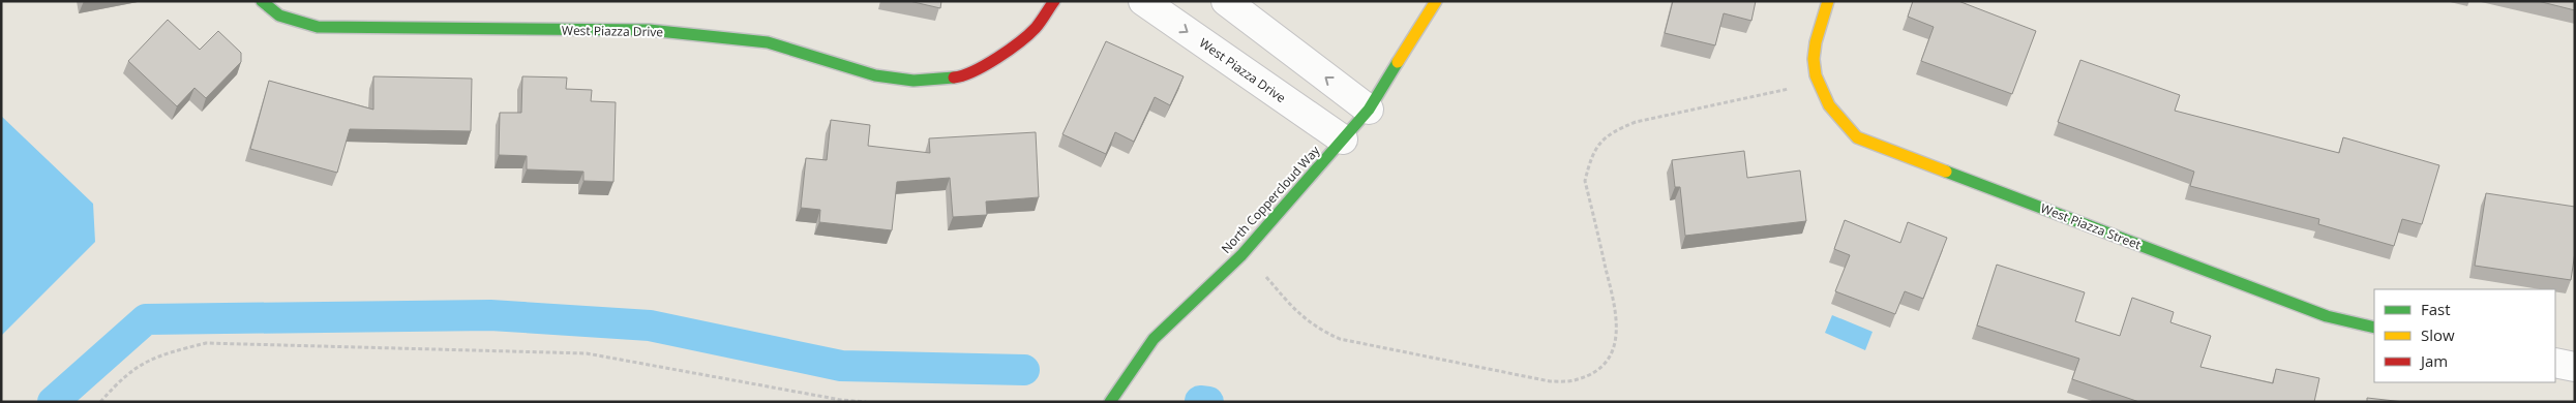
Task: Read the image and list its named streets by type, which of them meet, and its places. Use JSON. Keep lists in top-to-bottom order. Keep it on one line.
{"streets":{"street":["West Piazza Drive","North Coppercloud Way","West Piazza Street"]},"crossings":[["West Piazza Drive","North Coppercloud Way"]],"legend":["Fast","Slow","Jam"]}
